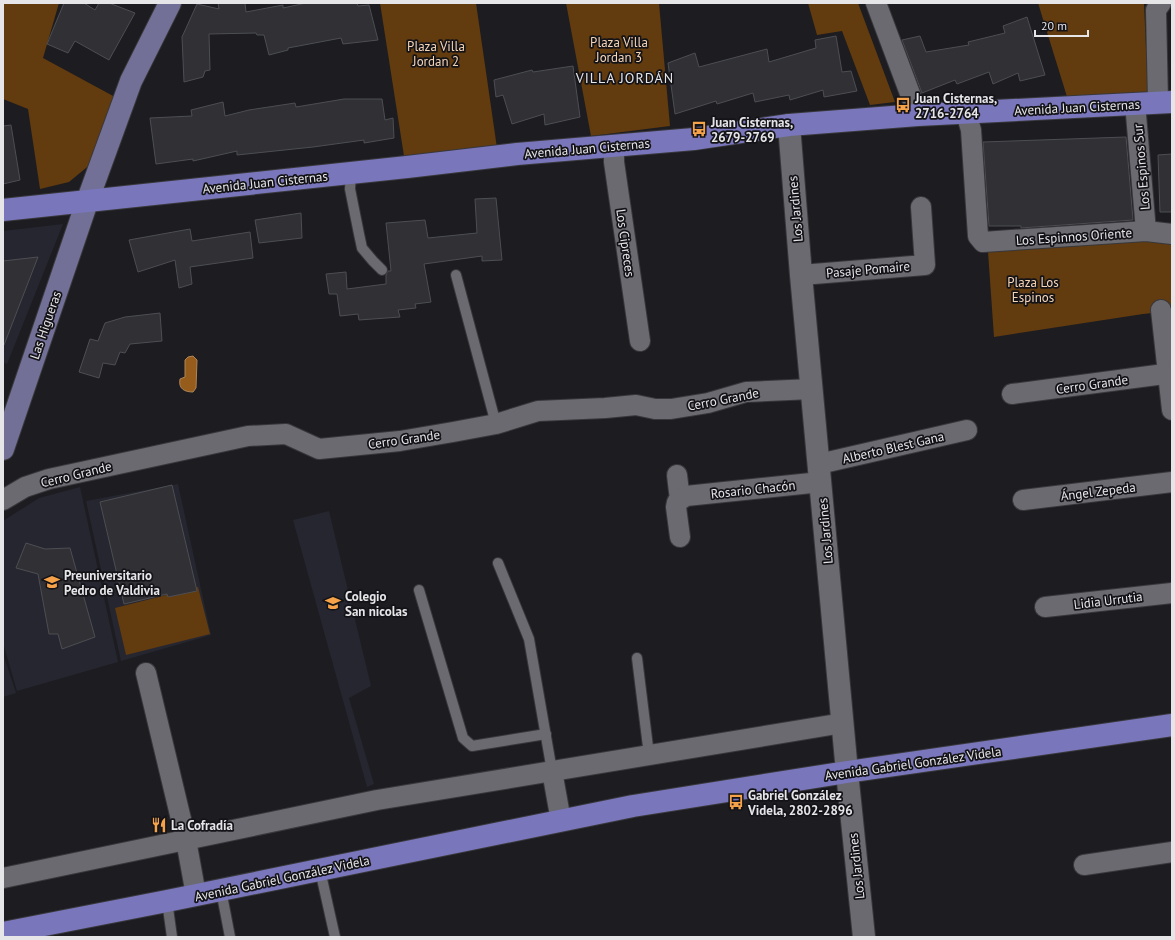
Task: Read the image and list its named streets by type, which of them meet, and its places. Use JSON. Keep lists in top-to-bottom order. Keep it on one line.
{"streets":{"main road":["Avenida Juan Cisternas","Las Higueras","Avenida Gabriel González Videla"],"street":["Los Espinos Sur","Los Jardines","Los Espinnos Oriente","Los Cipreces","Pasaje Pomaire","Cerro Grande","Alberto Blest Gana","Rosario Chacón","Ángel Zepeda","Lidia Urrutia"]},"crossings":[["Avenida Juan Cisternas","Los Espinos Sur"],["Avenida Juan Cisternas","Los Jardines"],["Avenida Juan Cisternas","Los Espinnos Oriente"],["Avenida Juan Cisternas","Los Cipreces"],["Avenida Juan Cisternas","Las Higueras"],["Los Espinos Sur","Los Espinnos Oriente"],["Los Jardines","Pasaje Pomaire"],["Los Jardines","Cerro Grande"],["Los Jardines","Alberto Blest Gana"],["Los Jardines","Rosario Chacón"],["Los Jardines","Avenida Gabriel González Videla"],["Alberto Blest Gana","Rosario Chacón"]],"districts":["VILLA JORDÁN"],"parks":["Plaza Villa Jordan 3","Plaza Villa Jordan 2","Plaza Los Espinos"],"places":{"bus stop":["Juan Cisternas, 2716-2764","Juan Cisternas, 2679-2769","Gabriel González Videla, 2802-2896"],"school or university":["Preuniversitario Pedro de Valdivia","Colegio San nicolas"],"restaurant":["La Cofradía"]},"scale_bar":"20 m"}
